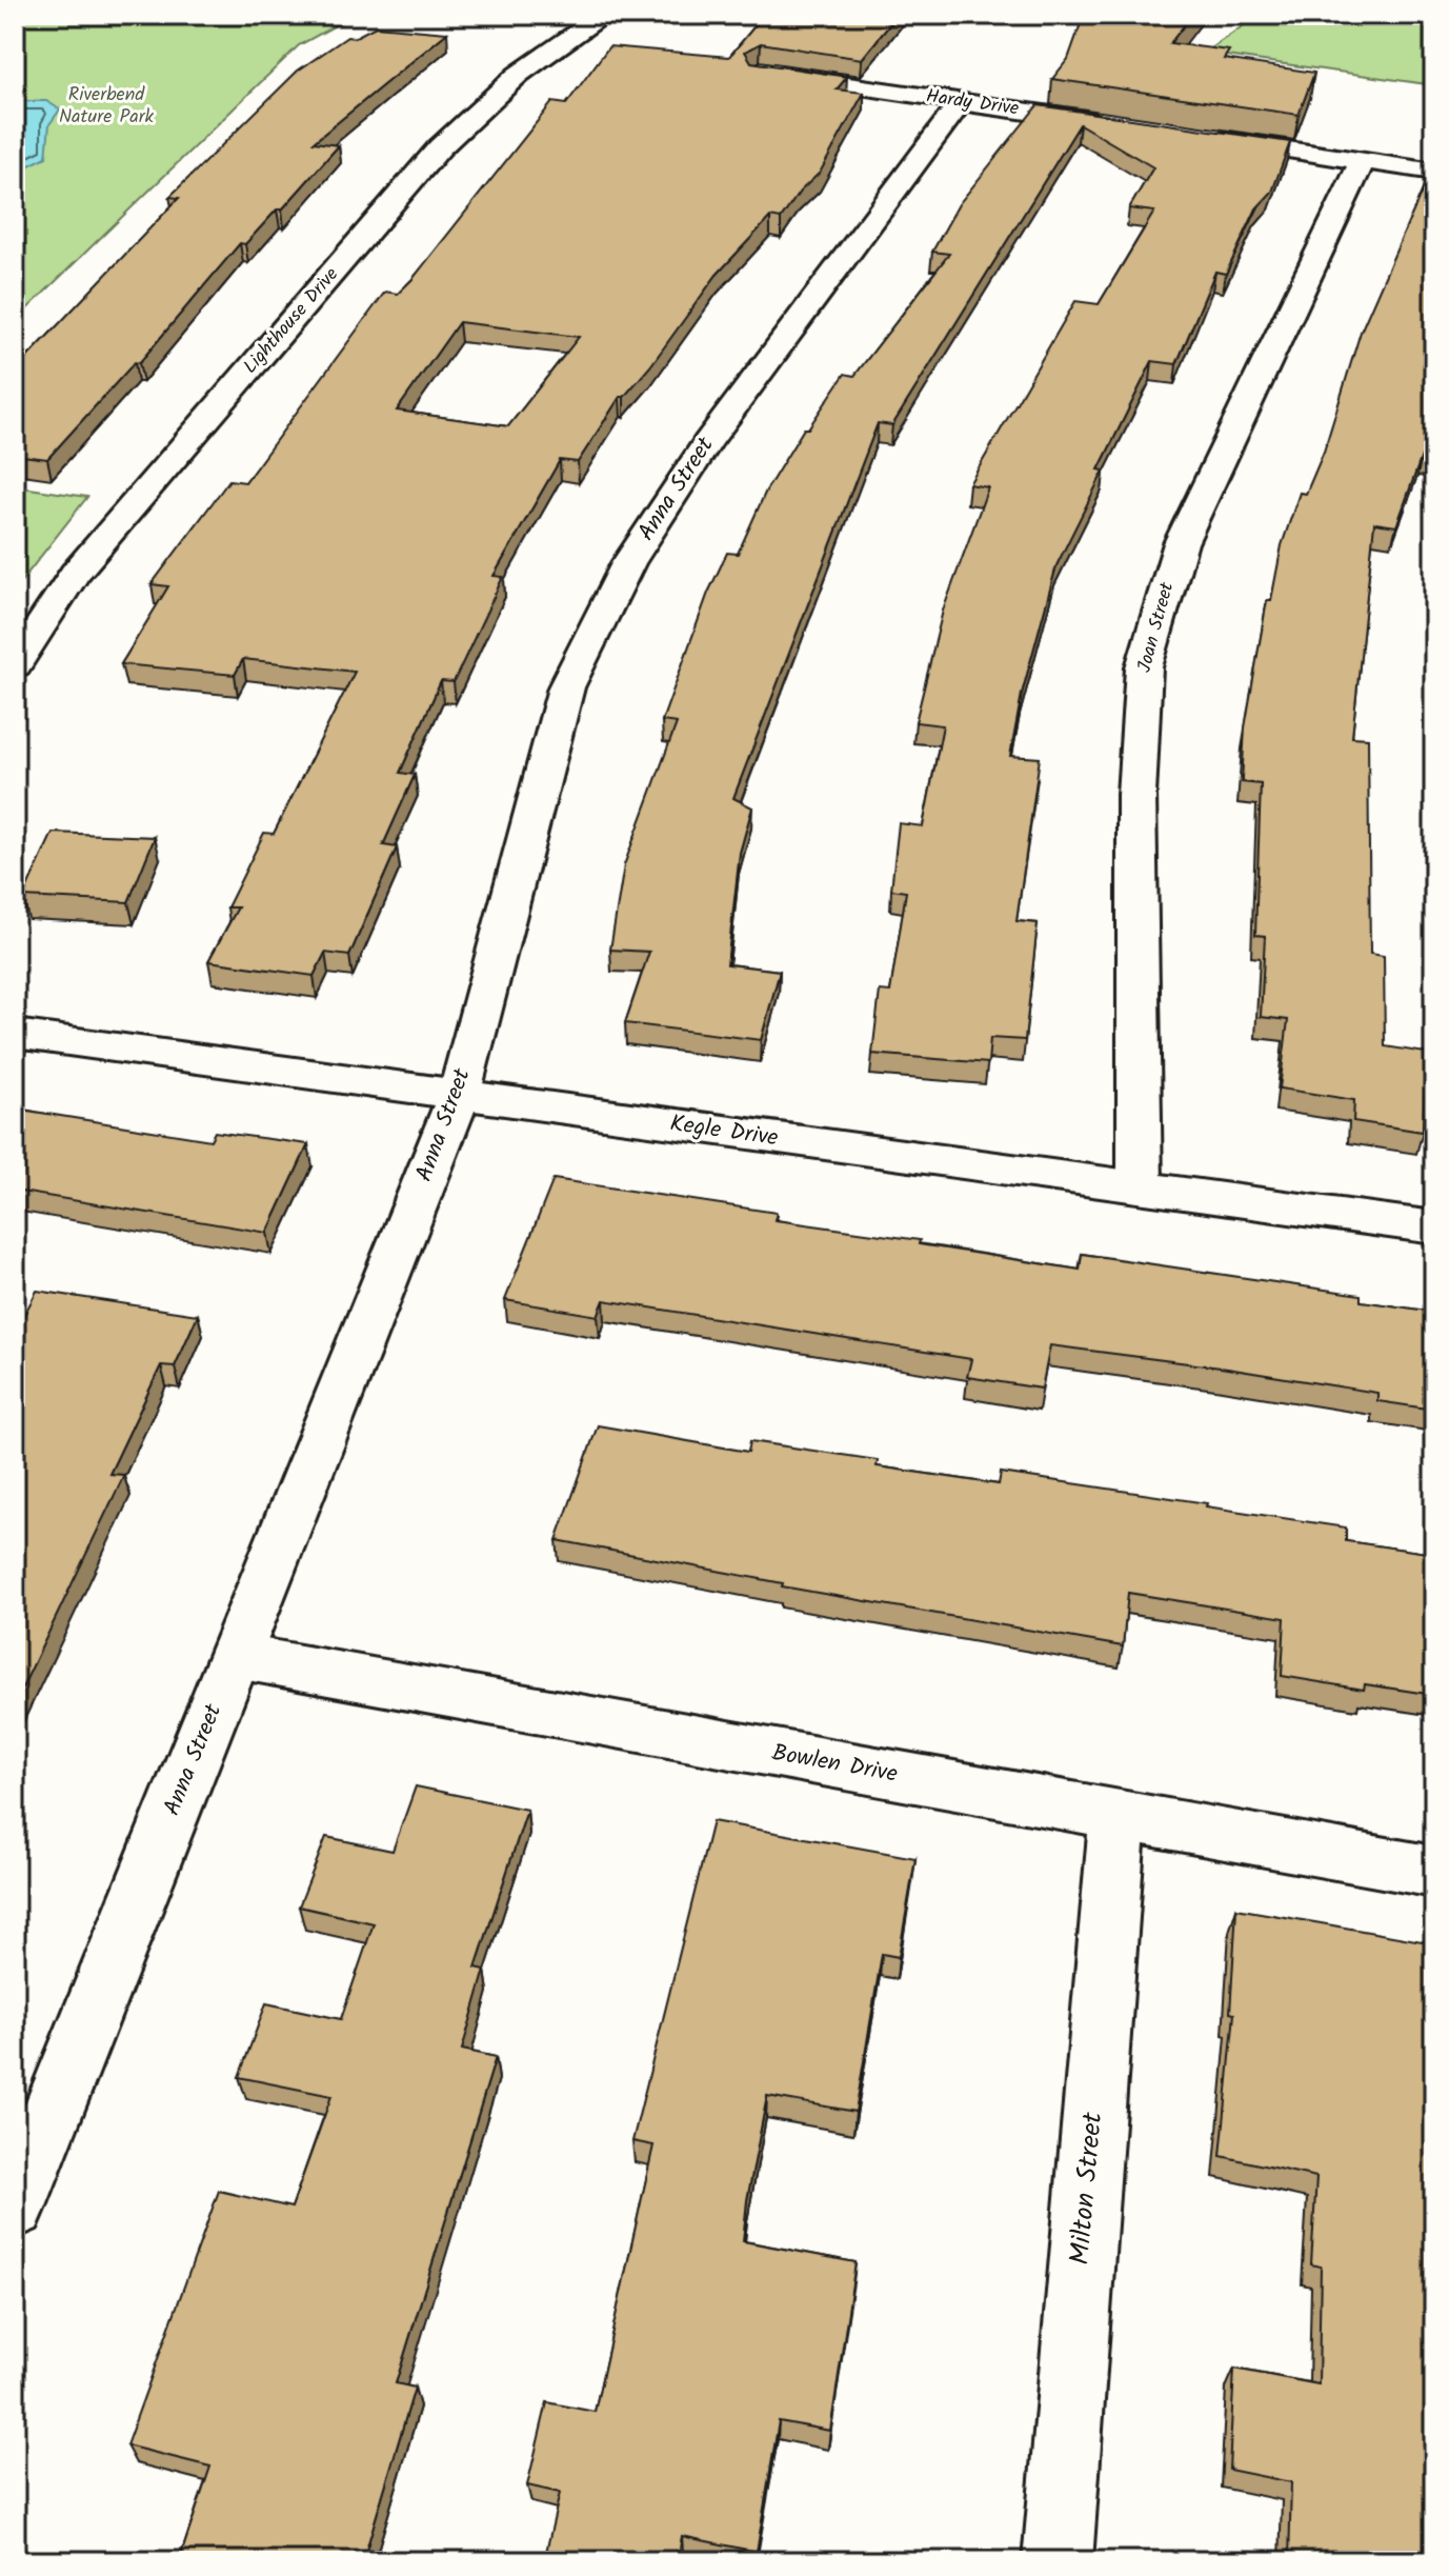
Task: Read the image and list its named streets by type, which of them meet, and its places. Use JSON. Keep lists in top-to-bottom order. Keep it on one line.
{"streets":{"street":["Hardy Drive","Lighthouse Drive","Anna Street","Joan Street","Kegle Drive","Bowlen Drive","Milton Street"]},"crossings":[["Hardy Drive","Anna Street"],["Anna Street","Kegle Drive"],["Anna Street","Bowlen Drive"],["Joan Street","Kegle Drive"],["Bowlen Drive","Milton Street"]],"parks":["Riverbend Nature Park"]}
